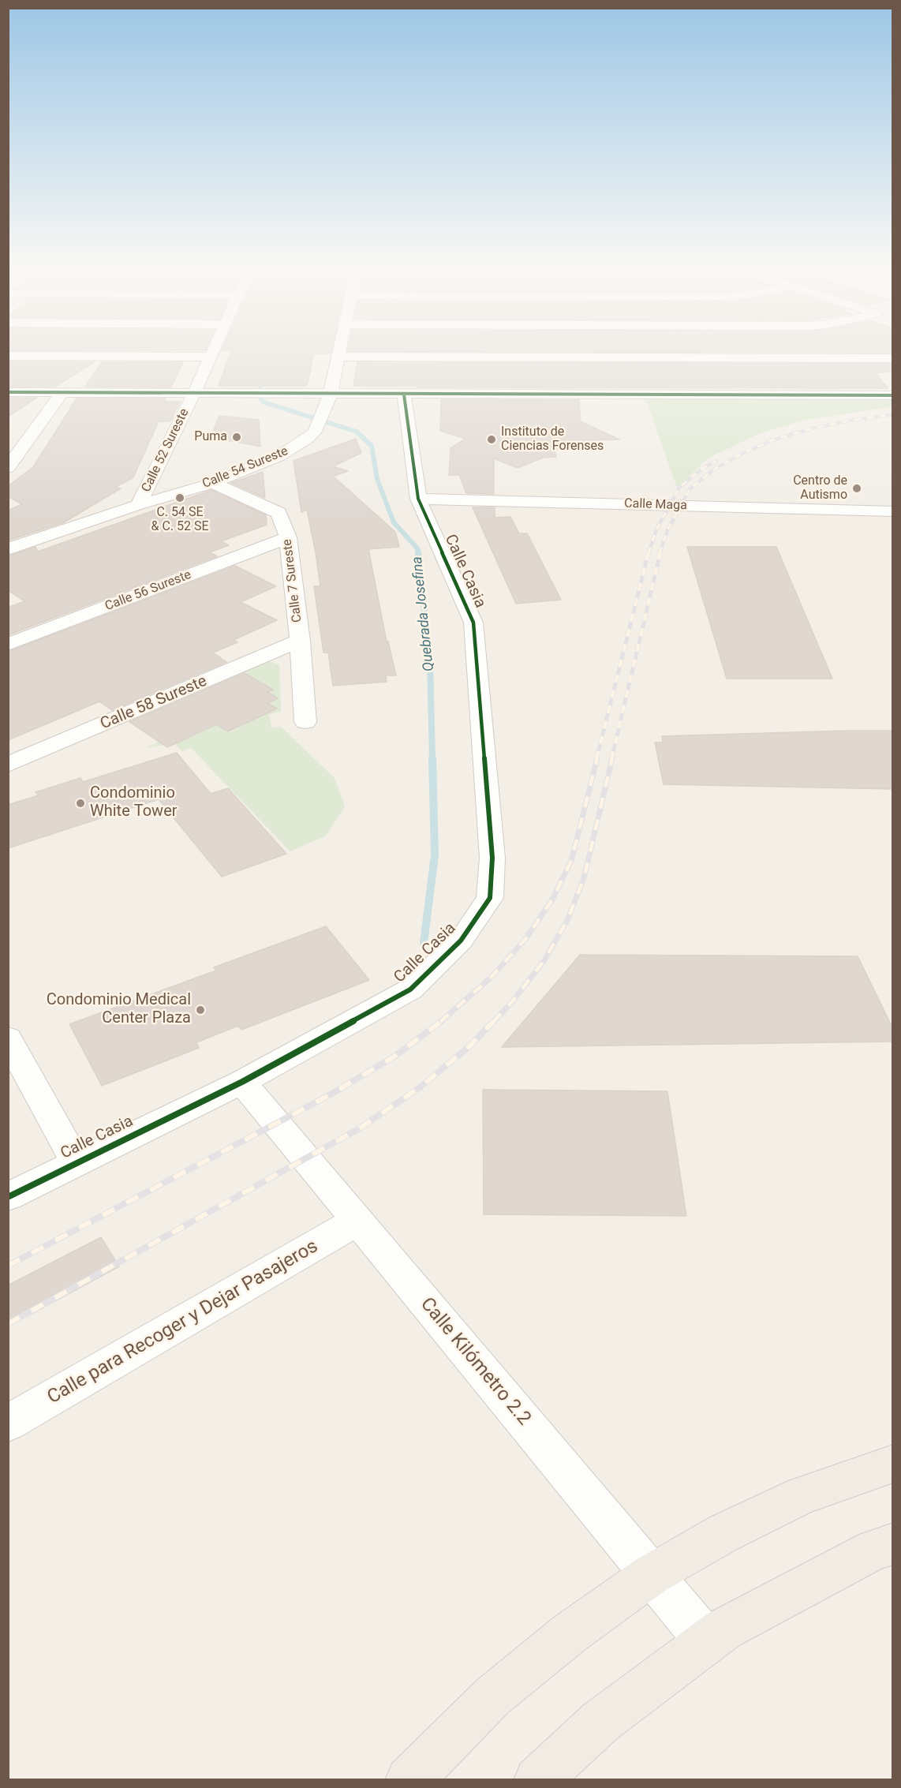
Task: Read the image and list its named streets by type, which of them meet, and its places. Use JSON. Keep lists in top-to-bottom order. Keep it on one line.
{"streets":{"street":["Calle 52 Sureste","Calle 54 Sureste","Calle Maga","Calle Casia","Calle 7 Sureste","Calle 56 Sureste","Calle 58 Sureste","Calle para Recoger y Dejar Pasajeros","Calle Kilómetro 2.2"]},"crossings":[["Calle 52 Sureste","Calle 54 Sureste"],["Calle 54 Sureste","Calle 7 Sureste"],["Calle Maga","Calle Casia"],["Calle Casia","Calle Kilómetro 2.2"],["Calle 7 Sureste","Calle 56 Sureste"],["Calle 7 Sureste","Calle 58 Sureste"],["Calle para Recoger y Dejar Pasajeros","Calle Kilómetro 2.2"]],"water":["Quebrada Josefina"],"places":["Puma","Instituto de Ciencias Forenses","Centro de Autismo","C. 54 SE & C. 52 SE","Condominio White Tower","Condominio Medical Center Plaza"]}
